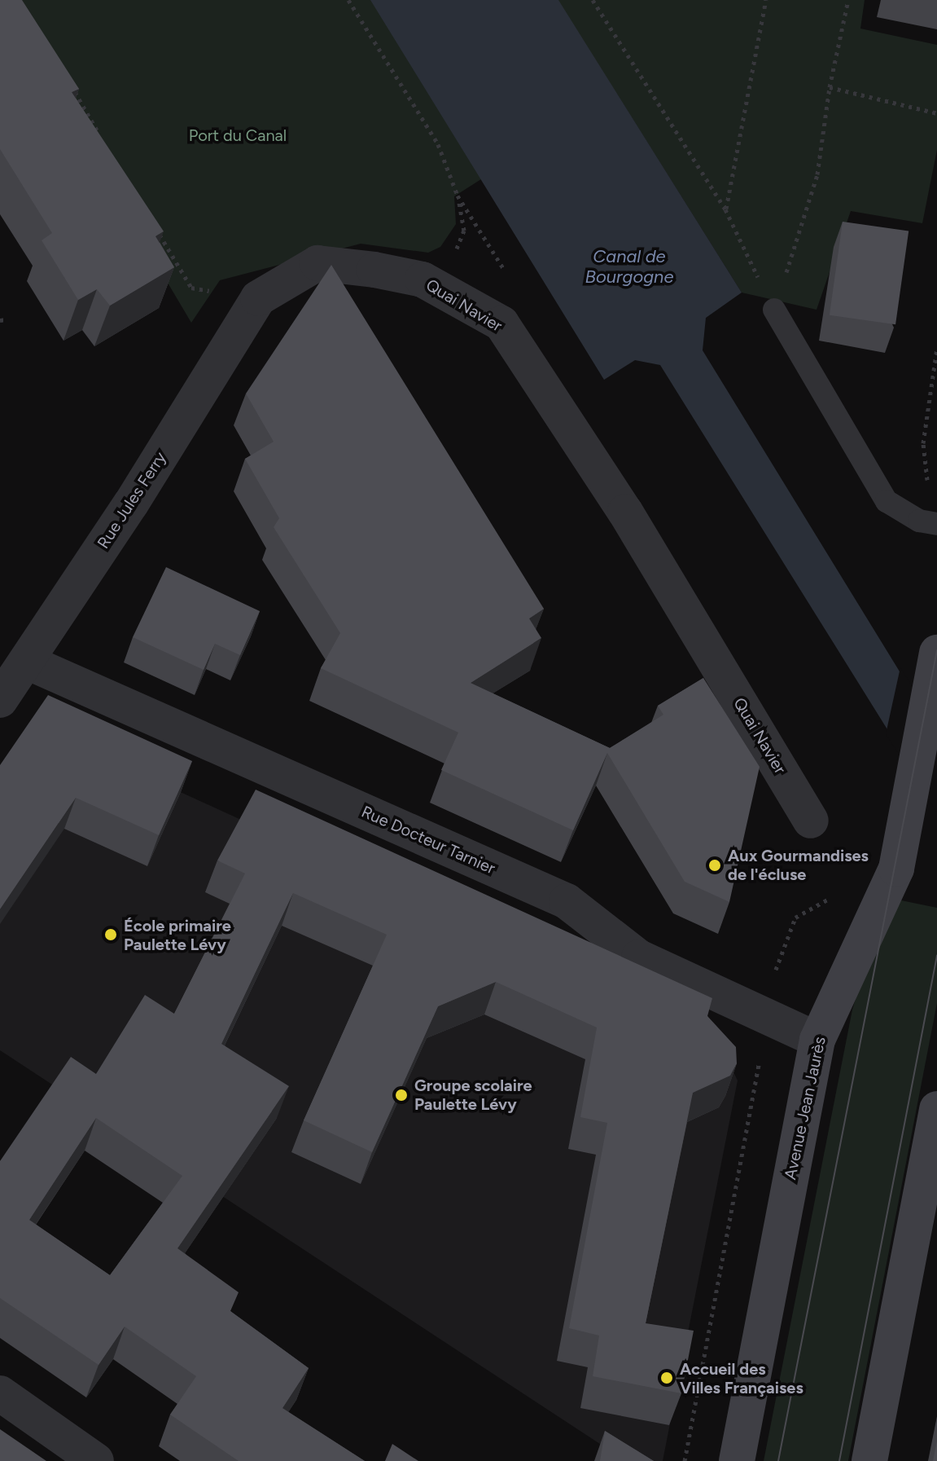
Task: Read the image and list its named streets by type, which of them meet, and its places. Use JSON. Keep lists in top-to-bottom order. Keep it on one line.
{"streets":{"main road":["Avenue Jean Jaurès"],"street":["Quai Navier","Rue Jules Ferry","Rue Docteur Tarnier"]},"crossings":[["Quai Navier","Rue Jules Ferry"],["Rue Jules Ferry","Rue Docteur Tarnier"],["Rue Docteur Tarnier","Avenue Jean Jaurès"]],"water":["Canal de Bourgogne"],"parks":["Port du Canal"],"places":["Aux Gourmandises de l'écluse","École primaire Paulette Lévy","Groupe scolaire Paulette Lévy","Accueil des Villes Françaises"]}
